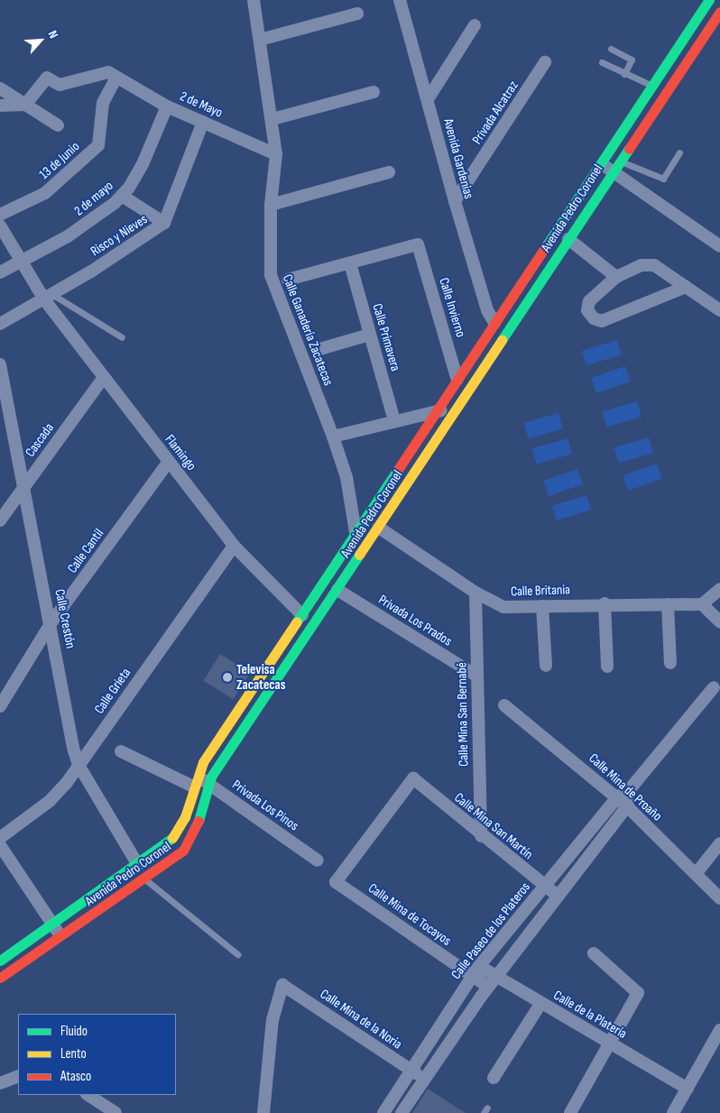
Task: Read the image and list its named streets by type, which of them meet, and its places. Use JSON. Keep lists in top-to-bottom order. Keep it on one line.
{"streets":{"main road":["Avenida Pedro Coronel"],"street":["2 de Mayo","Privada Alcatraz","Avenida Gardenias","13 de Junio","2 de mayo","Risco y Nieves","Calle Invierno","Calle Ganadería Zacatecas","Calle Primavera","Cascada","Flamingo","Calle Cantil","Calle Britania","Calle Crestón","Privada Los Prados","Calle Grieta","Calle Mina San Bernabé","Calle Mina de Proaño","Privada Los Pinos","Calle Mina San Martín","Calle Mina de Tocayos","Calle Paseo de los Plateros","Calle de la Platería","Calle Mina de la Noria"]},"crossings":[["2 de Mayo","13 de Junio"],["2 de Mayo","2 de mayo"],["2 de Mayo","Risco y Nieves"],["2 de Mayo","Calle Ganadería Zacatecas"],["Privada Alcatraz","Avenida Gardenias"],["Avenida Gardenias","Avenida Pedro Coronel"],["2 de mayo","Flamingo"],["Avenida Pedro Coronel","Calle Invierno"],["Avenida Pedro Coronel","Calle Ganadería Zacatecas"],["Avenida Pedro Coronel","Flamingo"],["Avenida Pedro Coronel","Calle Britania"],["Avenida Pedro Coronel","Calle Crestón"],["Avenida Pedro Coronel","Privada Los Prados"],["Avenida Pedro Coronel","Privada Los Pinos"],["Risco y Nieves","Flamingo"],["Calle Invierno","Calle Primavera"],["Cascada","Flamingo"],["Cascada","Calle Crestón"],["Flamingo","Calle Cantil"],["Flamingo","Calle Grieta"],["Calle Cantil","Calle Crestón"],["Calle Britania","Calle Mina San Bernabé"],["Calle Crestón","Calle Grieta"],["Privada Los Prados","Calle Mina San Bernabé"],["Calle Mina San Bernabé","Calle Mina San Martín"],["Calle Mina de Proaño","Calle Paseo de los Plateros"],["Calle Mina San Martín","Calle Mina de Tocayos"],["Calle Mina San Martín","Calle Paseo de los Plateros"],["Calle Mina de Tocayos","Calle Paseo de los Plateros"],["Calle Mina de Tocayos","Calle de la Platería"],["Calle Paseo de los Plateros","Calle de la Platería"],["Calle Paseo de los Plateros","Calle Mina de la Noria"]],"places":["Televisa Zacatecas"],"legend":["Fluido","Lento","Atasco"],"north":"top right"}
